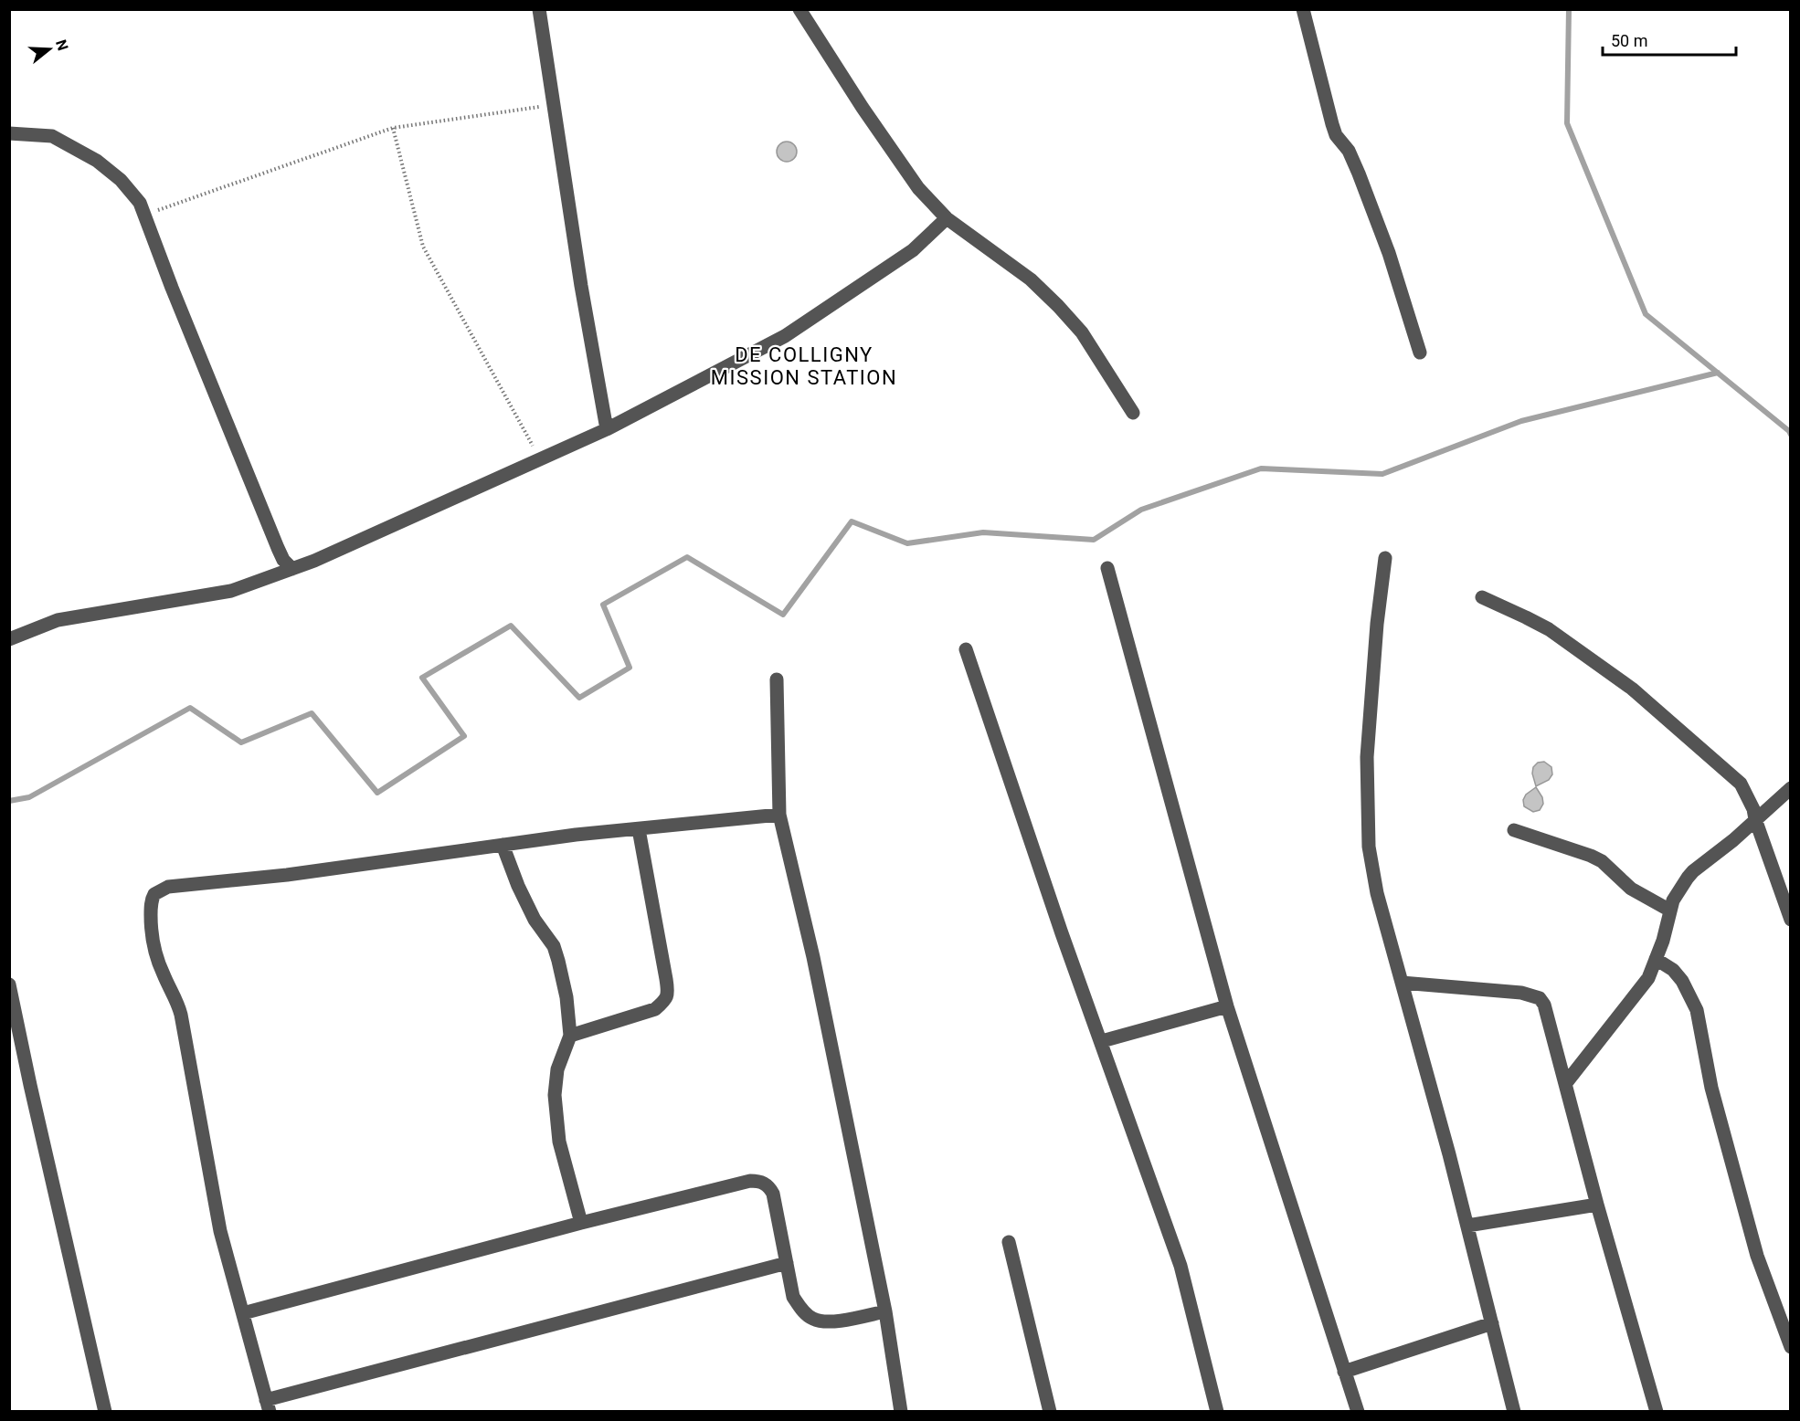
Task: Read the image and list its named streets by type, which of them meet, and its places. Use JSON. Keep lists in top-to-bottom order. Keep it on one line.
{"districts":["DE COLLIGNY MISSION STATION"],"scale_bar":"50 m","north":"right"}
